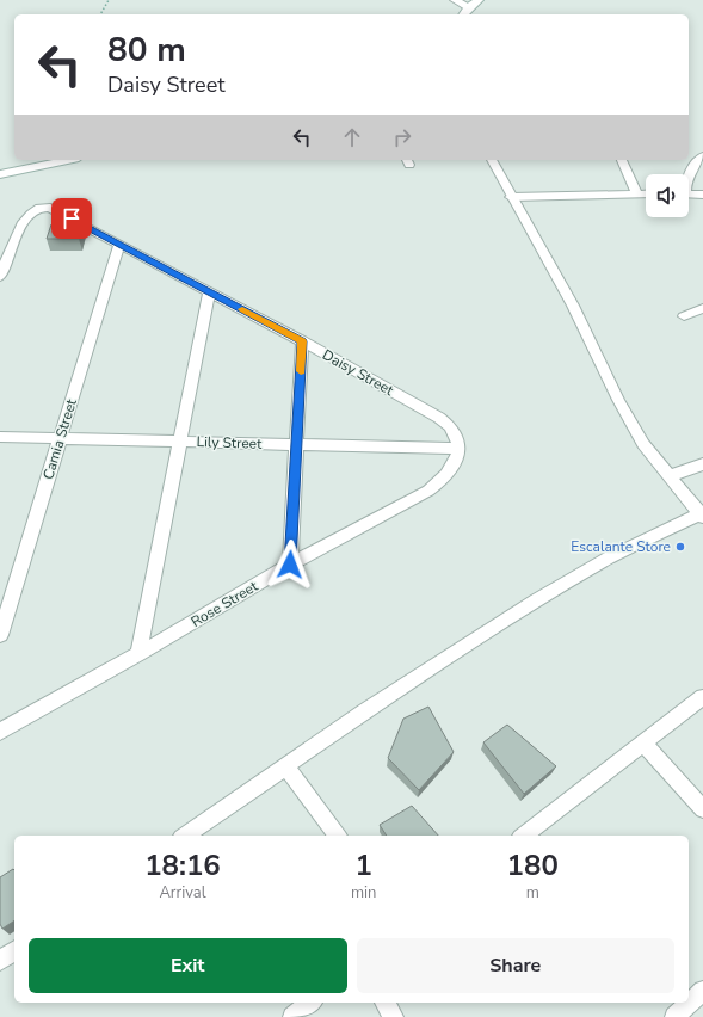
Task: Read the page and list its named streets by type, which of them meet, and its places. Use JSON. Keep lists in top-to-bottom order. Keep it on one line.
{"streets":{"street":["Daisy Street","Camia Street","Lily Street","Rose Street"]},"crossings":[["Daisy Street","Camia Street"],["Daisy Street","Lily Street"],["Daisy Street","Rose Street"],["Camia Street","Lily Street"],["Lily Street","Rose Street"]],"places":["Escalante Store"],"page":{"turn":["80 m","Daisy Street"],"eta":["18:16","Arrival","1","min","180","m"],"buttons":["Exit","Share"]}}
